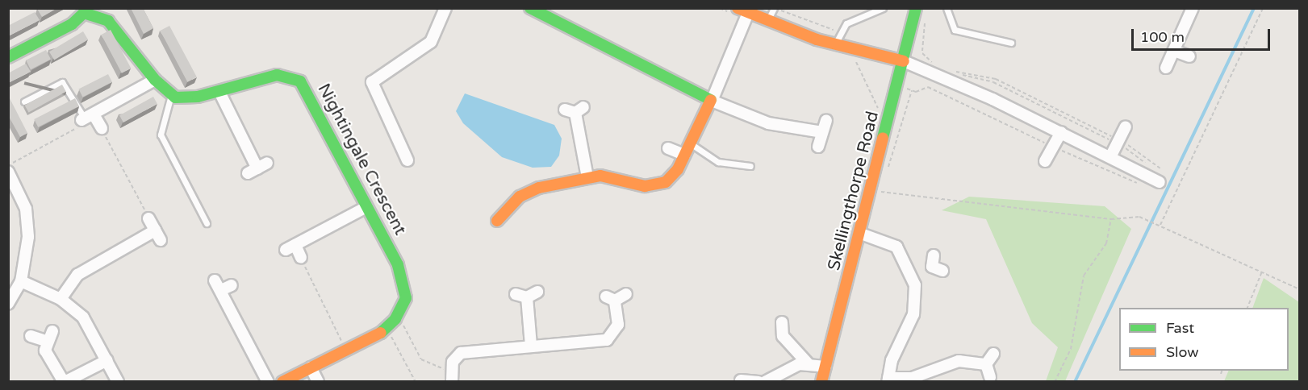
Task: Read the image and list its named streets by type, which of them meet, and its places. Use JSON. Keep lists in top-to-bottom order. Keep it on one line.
{"streets":{"street":["Nightingale Crescent","Skellingthorpe Road"]},"legend":["Fast","Slow"],"scale_bar":"100 m"}
